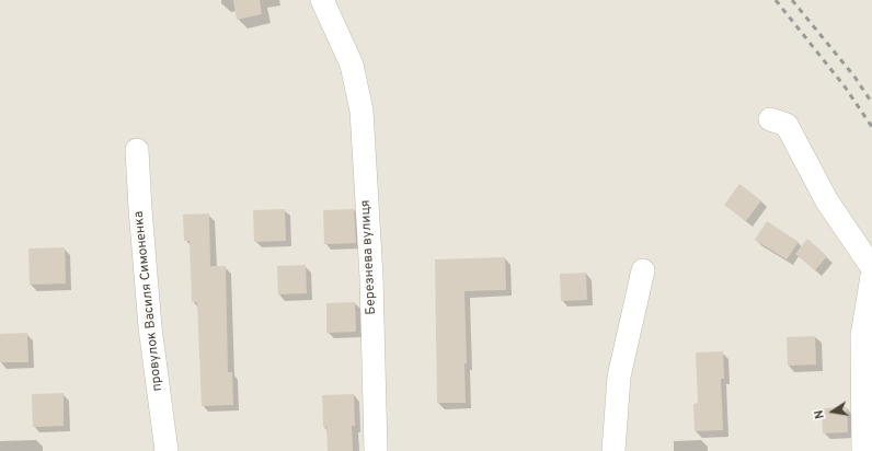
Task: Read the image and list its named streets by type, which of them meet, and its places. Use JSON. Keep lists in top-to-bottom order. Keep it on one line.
{"streets":{"street":["Березнева вулиця","провулок Василя Симоненка"]},"north":"left"}
